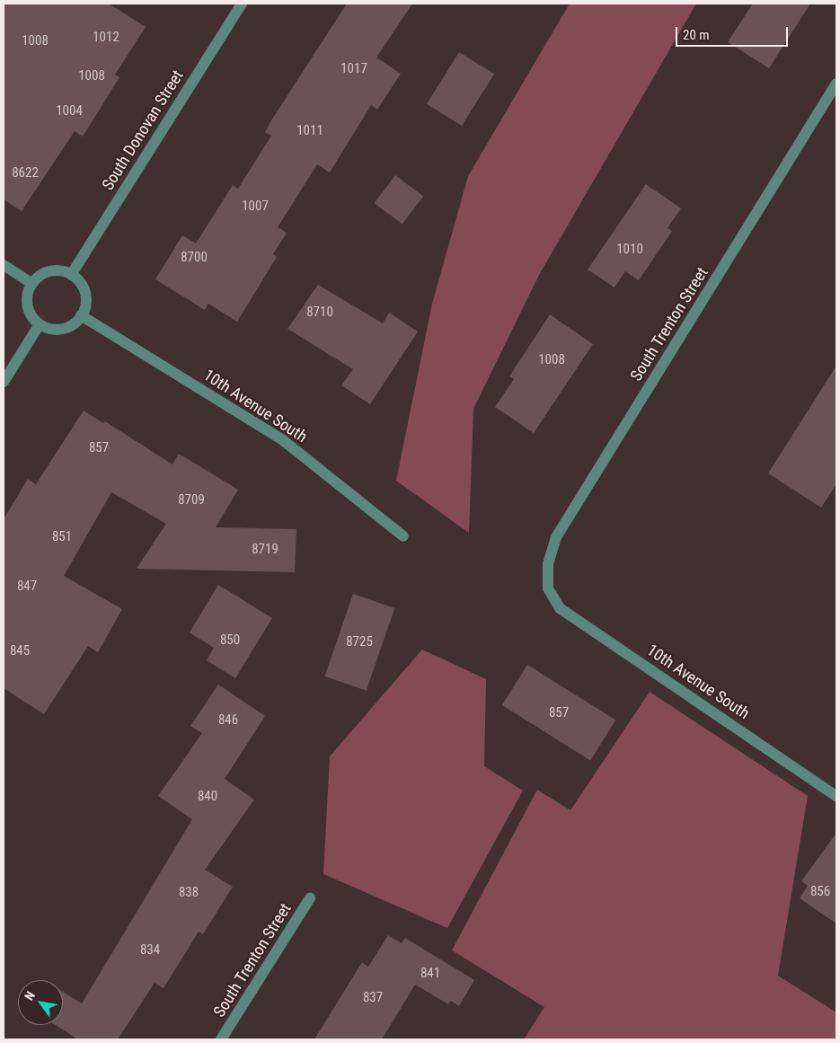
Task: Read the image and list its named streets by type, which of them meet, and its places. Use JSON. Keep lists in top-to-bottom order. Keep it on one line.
{"streets":{"street":["South Donovan Street","South Trenton Street","10th Avenue South"]},"crossings":[["South Donovan Street","10th Avenue South"],["South Trenton Street","10th Avenue South"]],"house_numbers":["1012","1008","1017","1008","1004","1011","8622","1007","1010","8700","8710","1008","857","8709","851","8719","847","850","8725","845","857","846","840","856","838","834","841","837"],"scale_bar":"20 m","north":"top left"}
